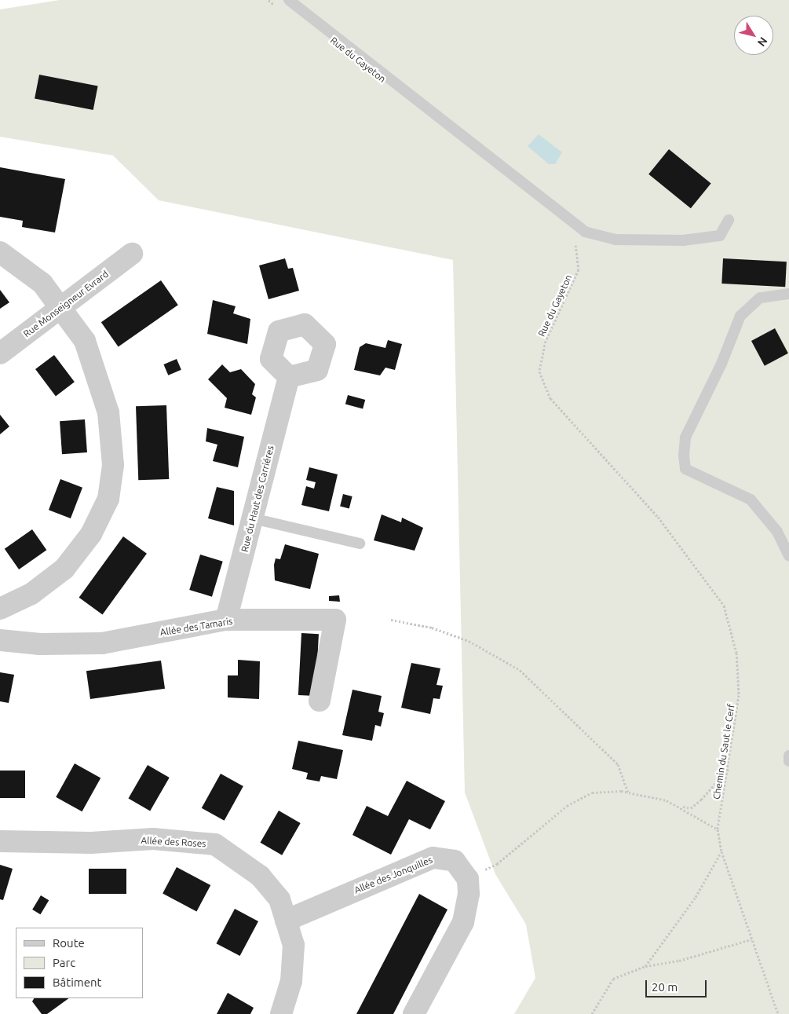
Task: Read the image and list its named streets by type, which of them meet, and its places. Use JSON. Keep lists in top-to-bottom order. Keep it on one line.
{"streets":{"street":["Rue Monseigneur Evrard","Rue du Haut des Carriéres","Allée des Tamaris","Allée des Roses","Allée des Jonquilles"],"path":["Rue du Gayeton","Chemin du Saut le Cerf"]},"crossings":[["Rue du Gayeton","Chemin du Saut le Cerf"],["Rue du Haut des Carriéres","Allée des Tamaris"],["Allée des Roses","Allée des Jonquilles"]],"legend":["Route","Parc","Bâtiment"],"scale_bar":"20 m","north":"bottom right"}
